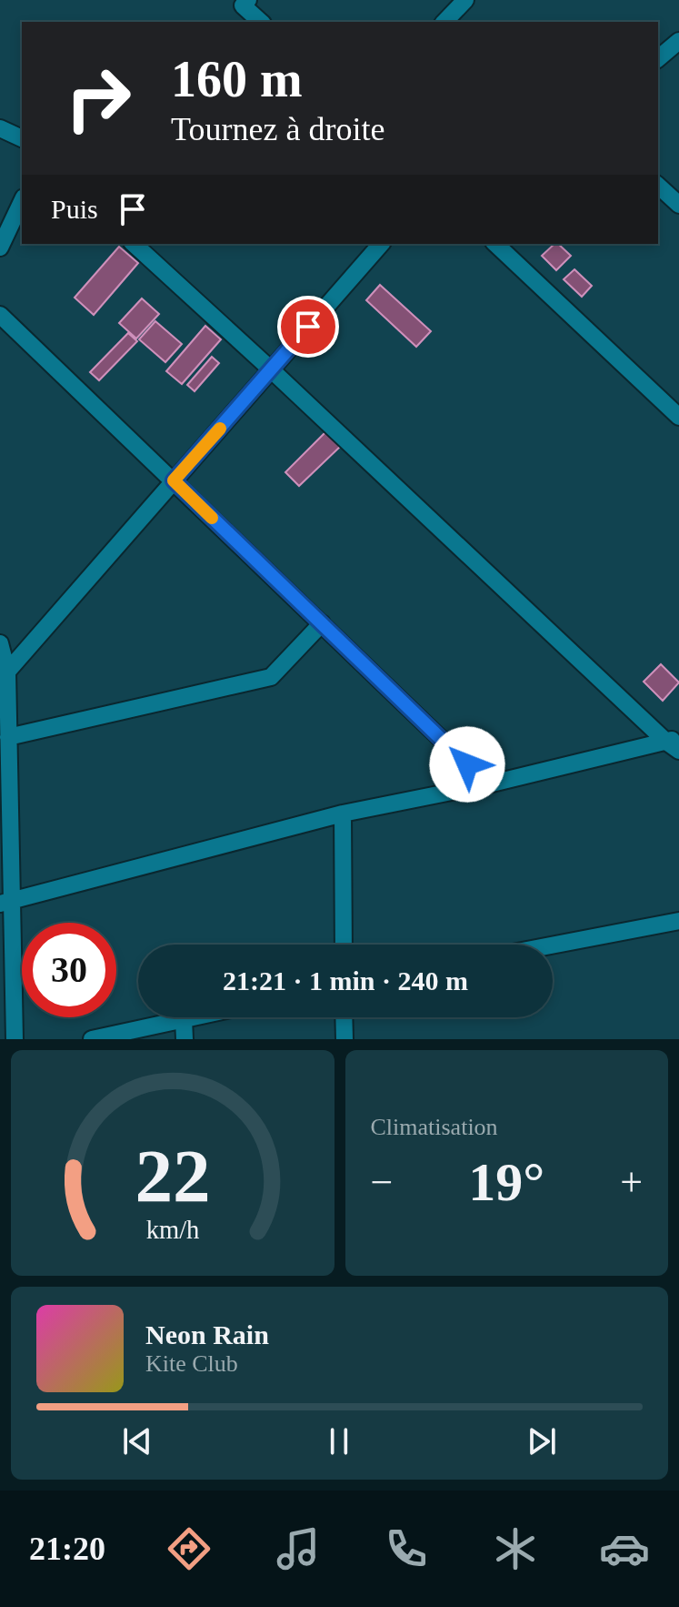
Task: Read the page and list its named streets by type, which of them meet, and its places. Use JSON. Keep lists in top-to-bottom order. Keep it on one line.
{"page":{"turn":["160 m","Tournez à droite"],"then":"Puis","limit":"30","trip":"21:21 · 1 min · 240 m","tile":"Climatisation","heat":["−","19°","+"],"song":["Neon Rain","Kite Club"],"tabs":"21:20","gauge":["22","km/h"]}}
